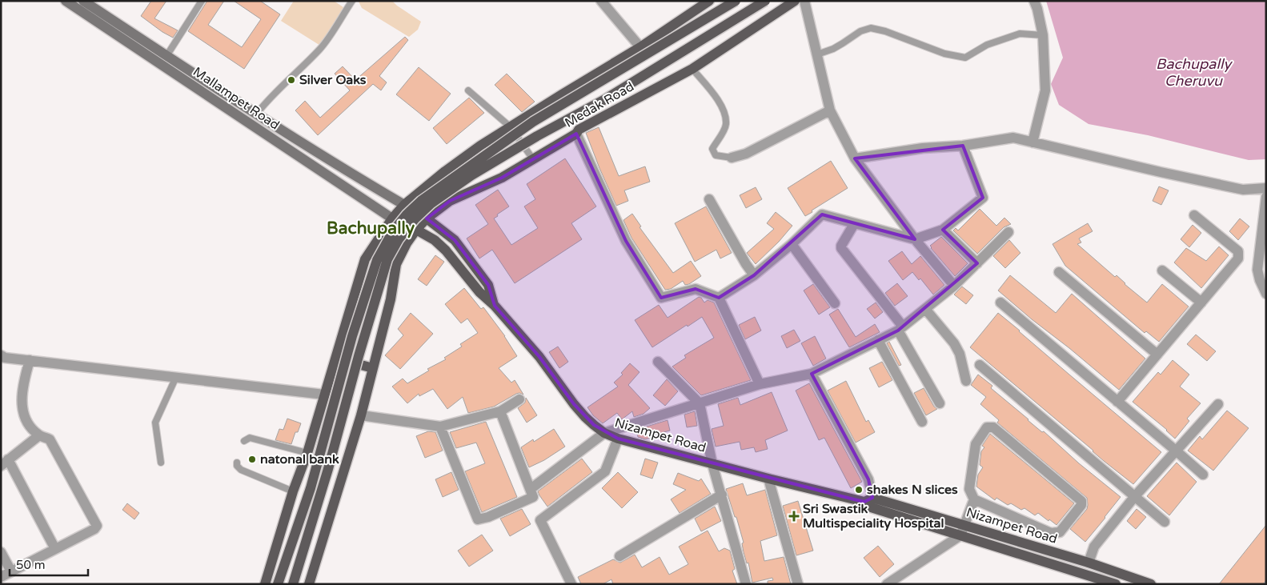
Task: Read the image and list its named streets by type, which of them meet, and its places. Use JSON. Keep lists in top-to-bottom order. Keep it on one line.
{"streets":{"main road":["Mallampet Road","Medak Road","Nizampet Road"]},"crossings":[["Medak Road","Nizampet Road"]],"districts":["Bachupally"],"water":["Bachupally Cheruvu"],"places":{"other":["Silver Oaks","natonal bank","shakes N slices"],"health":["Sri Swastik Multispeciality Hospital"]},"scale_bar":"50 m"}
